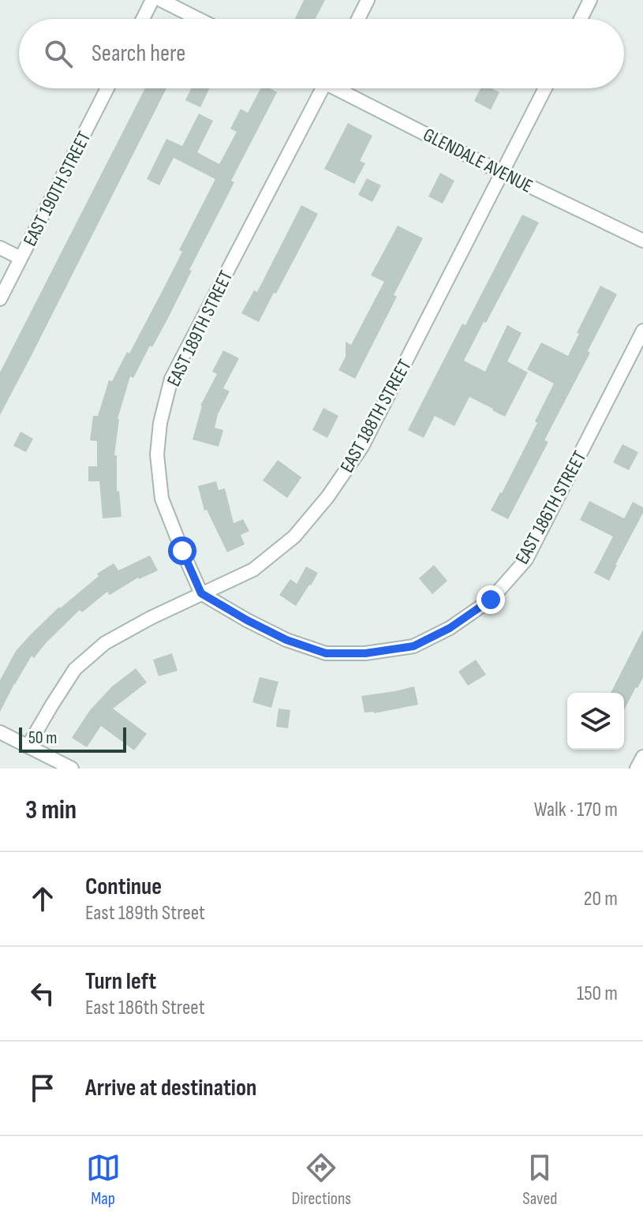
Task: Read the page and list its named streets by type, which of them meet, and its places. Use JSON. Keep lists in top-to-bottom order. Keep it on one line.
{"streets":{"street":["GLENDALE AVENUE","EAST 190TH STREET","EAST 189TH STREET","EAST 188TH STREET","EAST 186TH STREET"]},"crossings":[["GLENDALE AVENUE","EAST 188TH STREET"],["EAST 189TH STREET","EAST 188TH STREET"],["EAST 189TH STREET","EAST 186TH STREET"],["EAST 188TH STREET","EAST 186TH STREET"]],"scale_bar":"50 m","page":{"search":"Search here","scale":"50 m","heading":["3 min","Walk · 170 m"],"list":[["Continue","East 189th Street","20 m"],["Turn left","East 186th Street","150 m"],"Arrive at destination"],"nav":["Map","Directions","Saved"]}}
